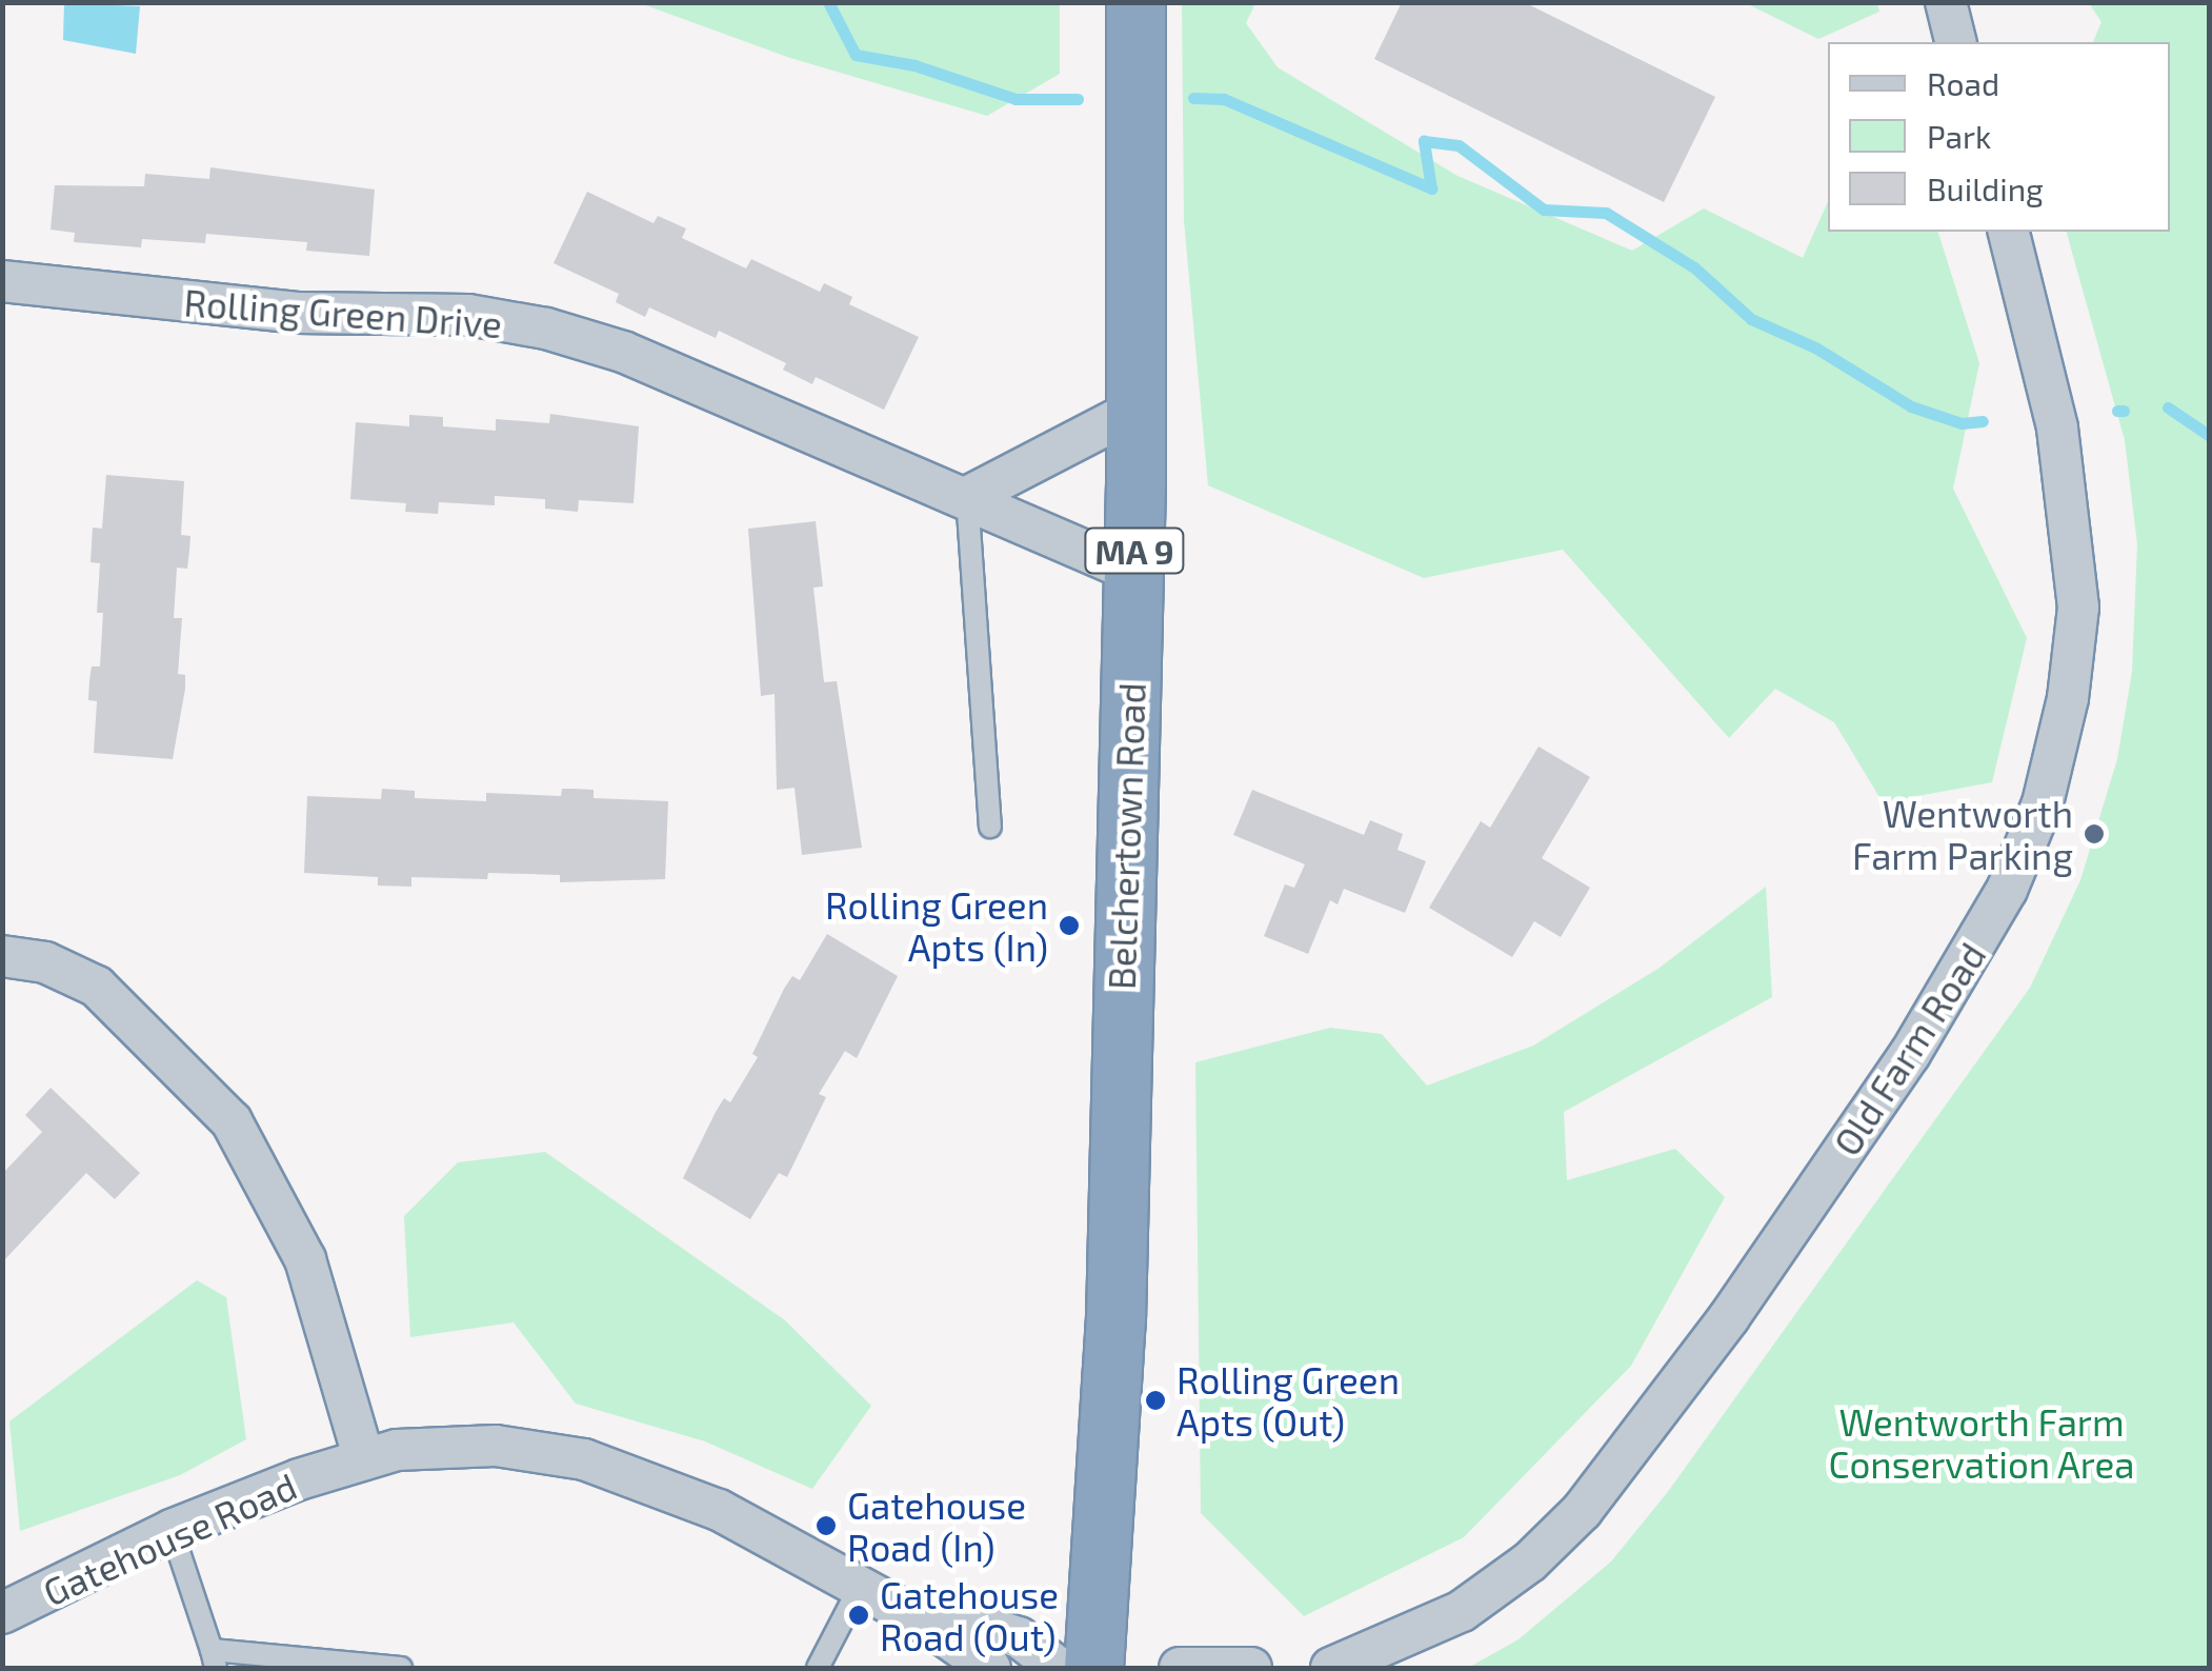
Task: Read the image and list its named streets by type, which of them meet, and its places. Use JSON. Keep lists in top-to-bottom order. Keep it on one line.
{"streets":{"highway":["MA 9","Belchertown Road"],"street":["Rolling Green Drive","Old Farm Road","Gatehouse Road"]},"crossings":[["Rolling Green Drive","Belchertown Road"]],"parks":["Wentworth Farm Conservation Area"],"places":["Wentworth Farm Parking","Rolling Green Apts (In)","Rolling Green Apts (Out)","Gatehouse Road (In)","Gatehouse Road (Out)"],"legend":["Road","Park","Building"]}
